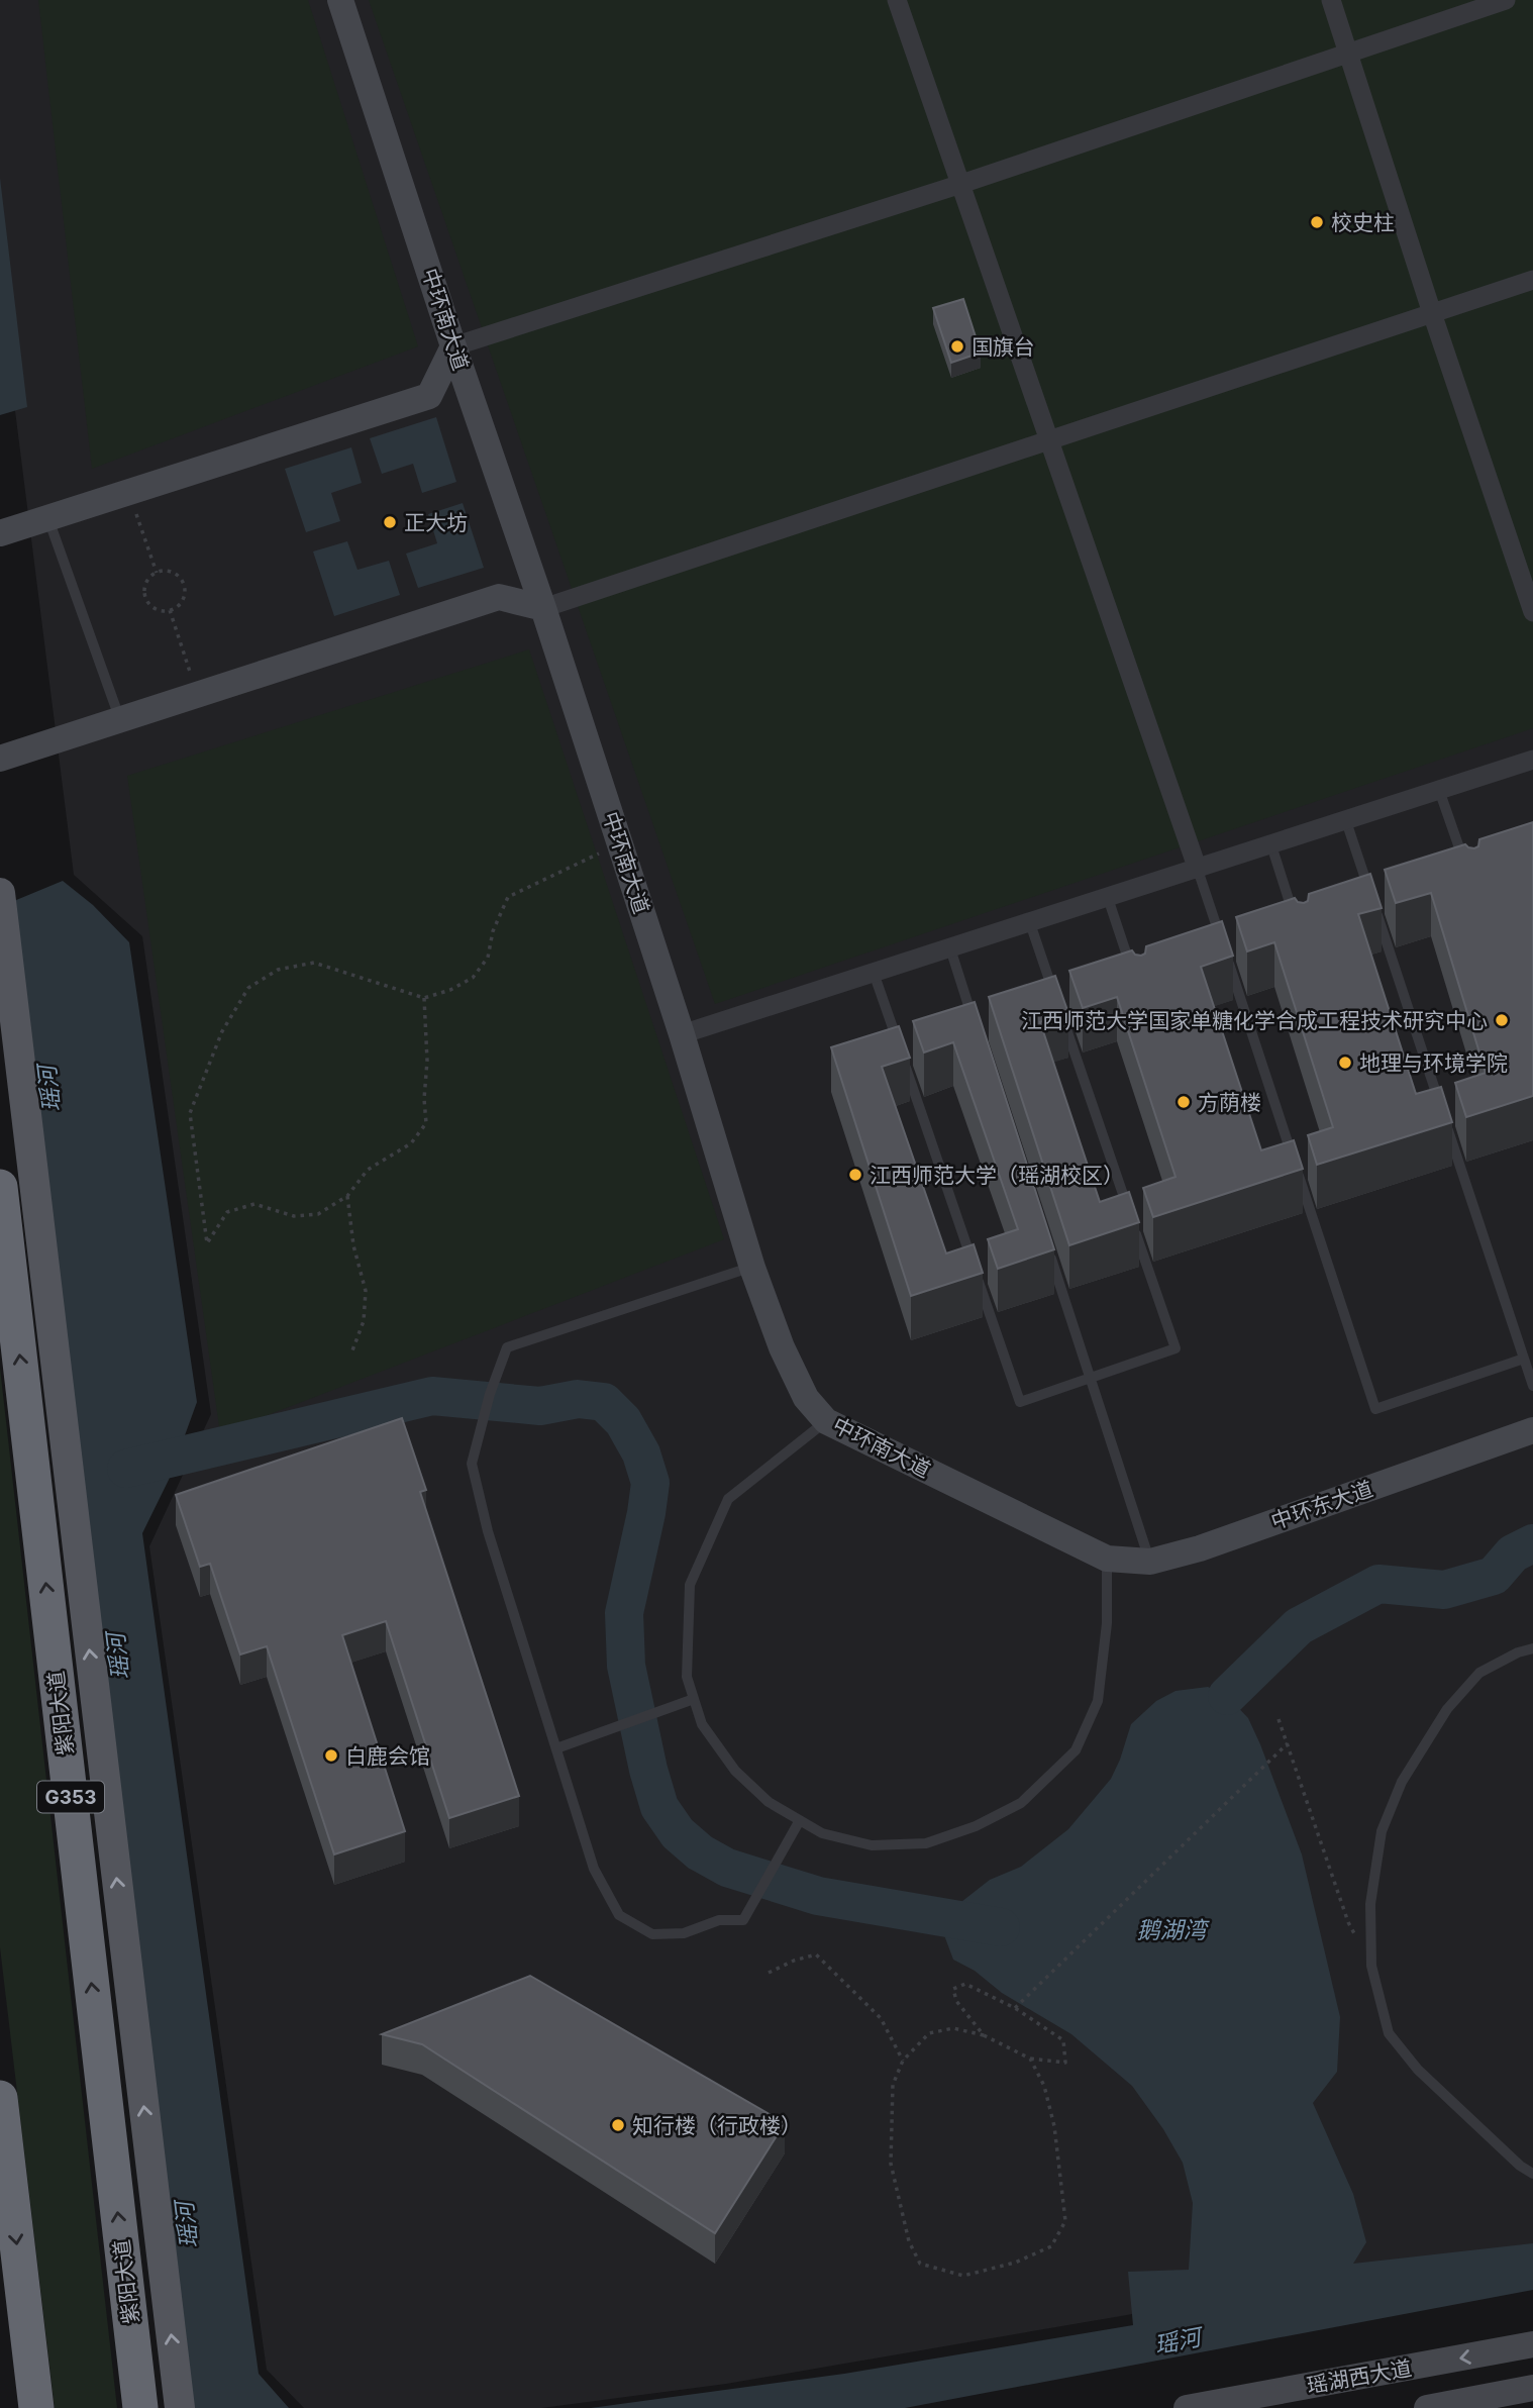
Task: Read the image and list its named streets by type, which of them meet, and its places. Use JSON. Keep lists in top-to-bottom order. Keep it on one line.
{"streets":{"highway":["紫阳大道","G353"],"street":["中环南大道","中环东大道","瑶湖西大道"]},"crossings":[["中环南大道","中环东大道"]],"one_way":["紫阳大道"],"water":["瑶河","鹅湖湾"],"places":["校史柱","国旗台","正大坊","江西师范大学国家单糖化学合成工程技术研究中心","地理与环境学院","方荫楼","江西师范大学（瑶湖校区）","白鹿会馆","知行楼（行政楼）"]}
